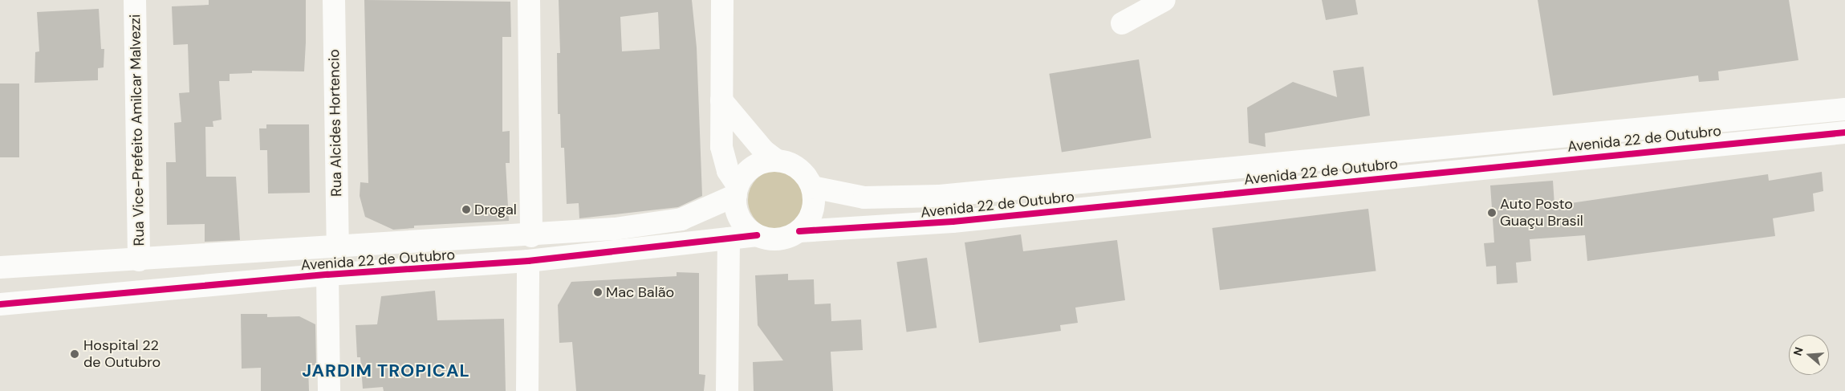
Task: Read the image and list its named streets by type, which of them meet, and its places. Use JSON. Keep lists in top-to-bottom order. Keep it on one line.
{"streets":{"street":["Rua Alcides Hortencio","Rua Vice-Prefeito Amilcar Malvezzi","Avenida 22 de Outubro"]},"crossings":[["Rua Alcides Hortencio","Avenida 22 de Outubro"],["Rua Vice-Prefeito Amilcar Malvezzi","Avenida 22 de Outubro"]],"districts":["JARDIM TROPICAL"],"places":["Drogal","Auto Posto Guaçu Brasil","Mac Balão","Hospital 22 de Outubro"],"north":"left"}
